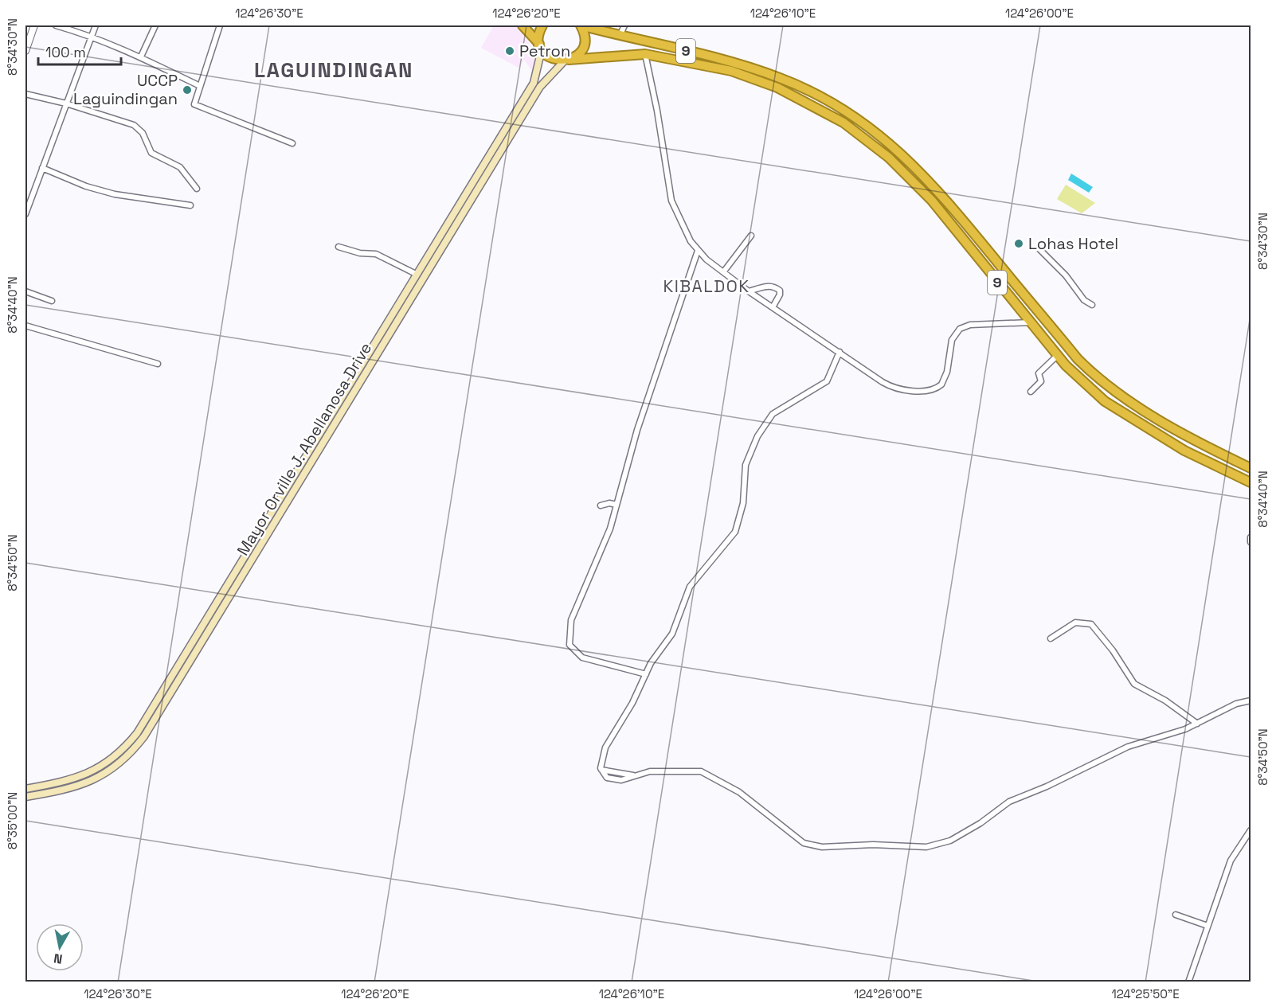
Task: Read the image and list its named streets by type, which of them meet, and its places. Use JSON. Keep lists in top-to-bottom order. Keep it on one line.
{"streets":{"highway":["9"],"main road":["Mayor Orville J. Abellanosa Drive"]},"crossings":[["9","Mayor Orville J. Abellanosa Drive"]],"districts":["LAGUINDINGAN","KIBALDOK"],"places":["Petron","UCCP Laguindingan","Lohas Hotel"],"scale_bar":"100 m","north":"bottom","coordinates":["124°26'30\"E","124°26'20\"E","124°26'10\"E","124°26'00\"E","8°34'30\"N","8°34'40\"N","8°34'50\"N","8°35'00\"N","124°25'50\"E"]}
